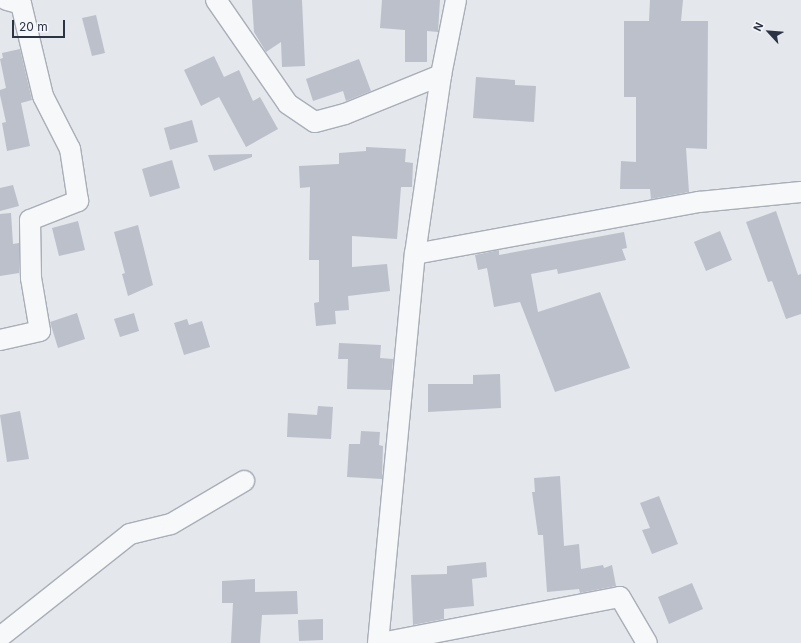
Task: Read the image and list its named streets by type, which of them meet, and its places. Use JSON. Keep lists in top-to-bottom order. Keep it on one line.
{"scale_bar":"20 m","north":"top left"}
